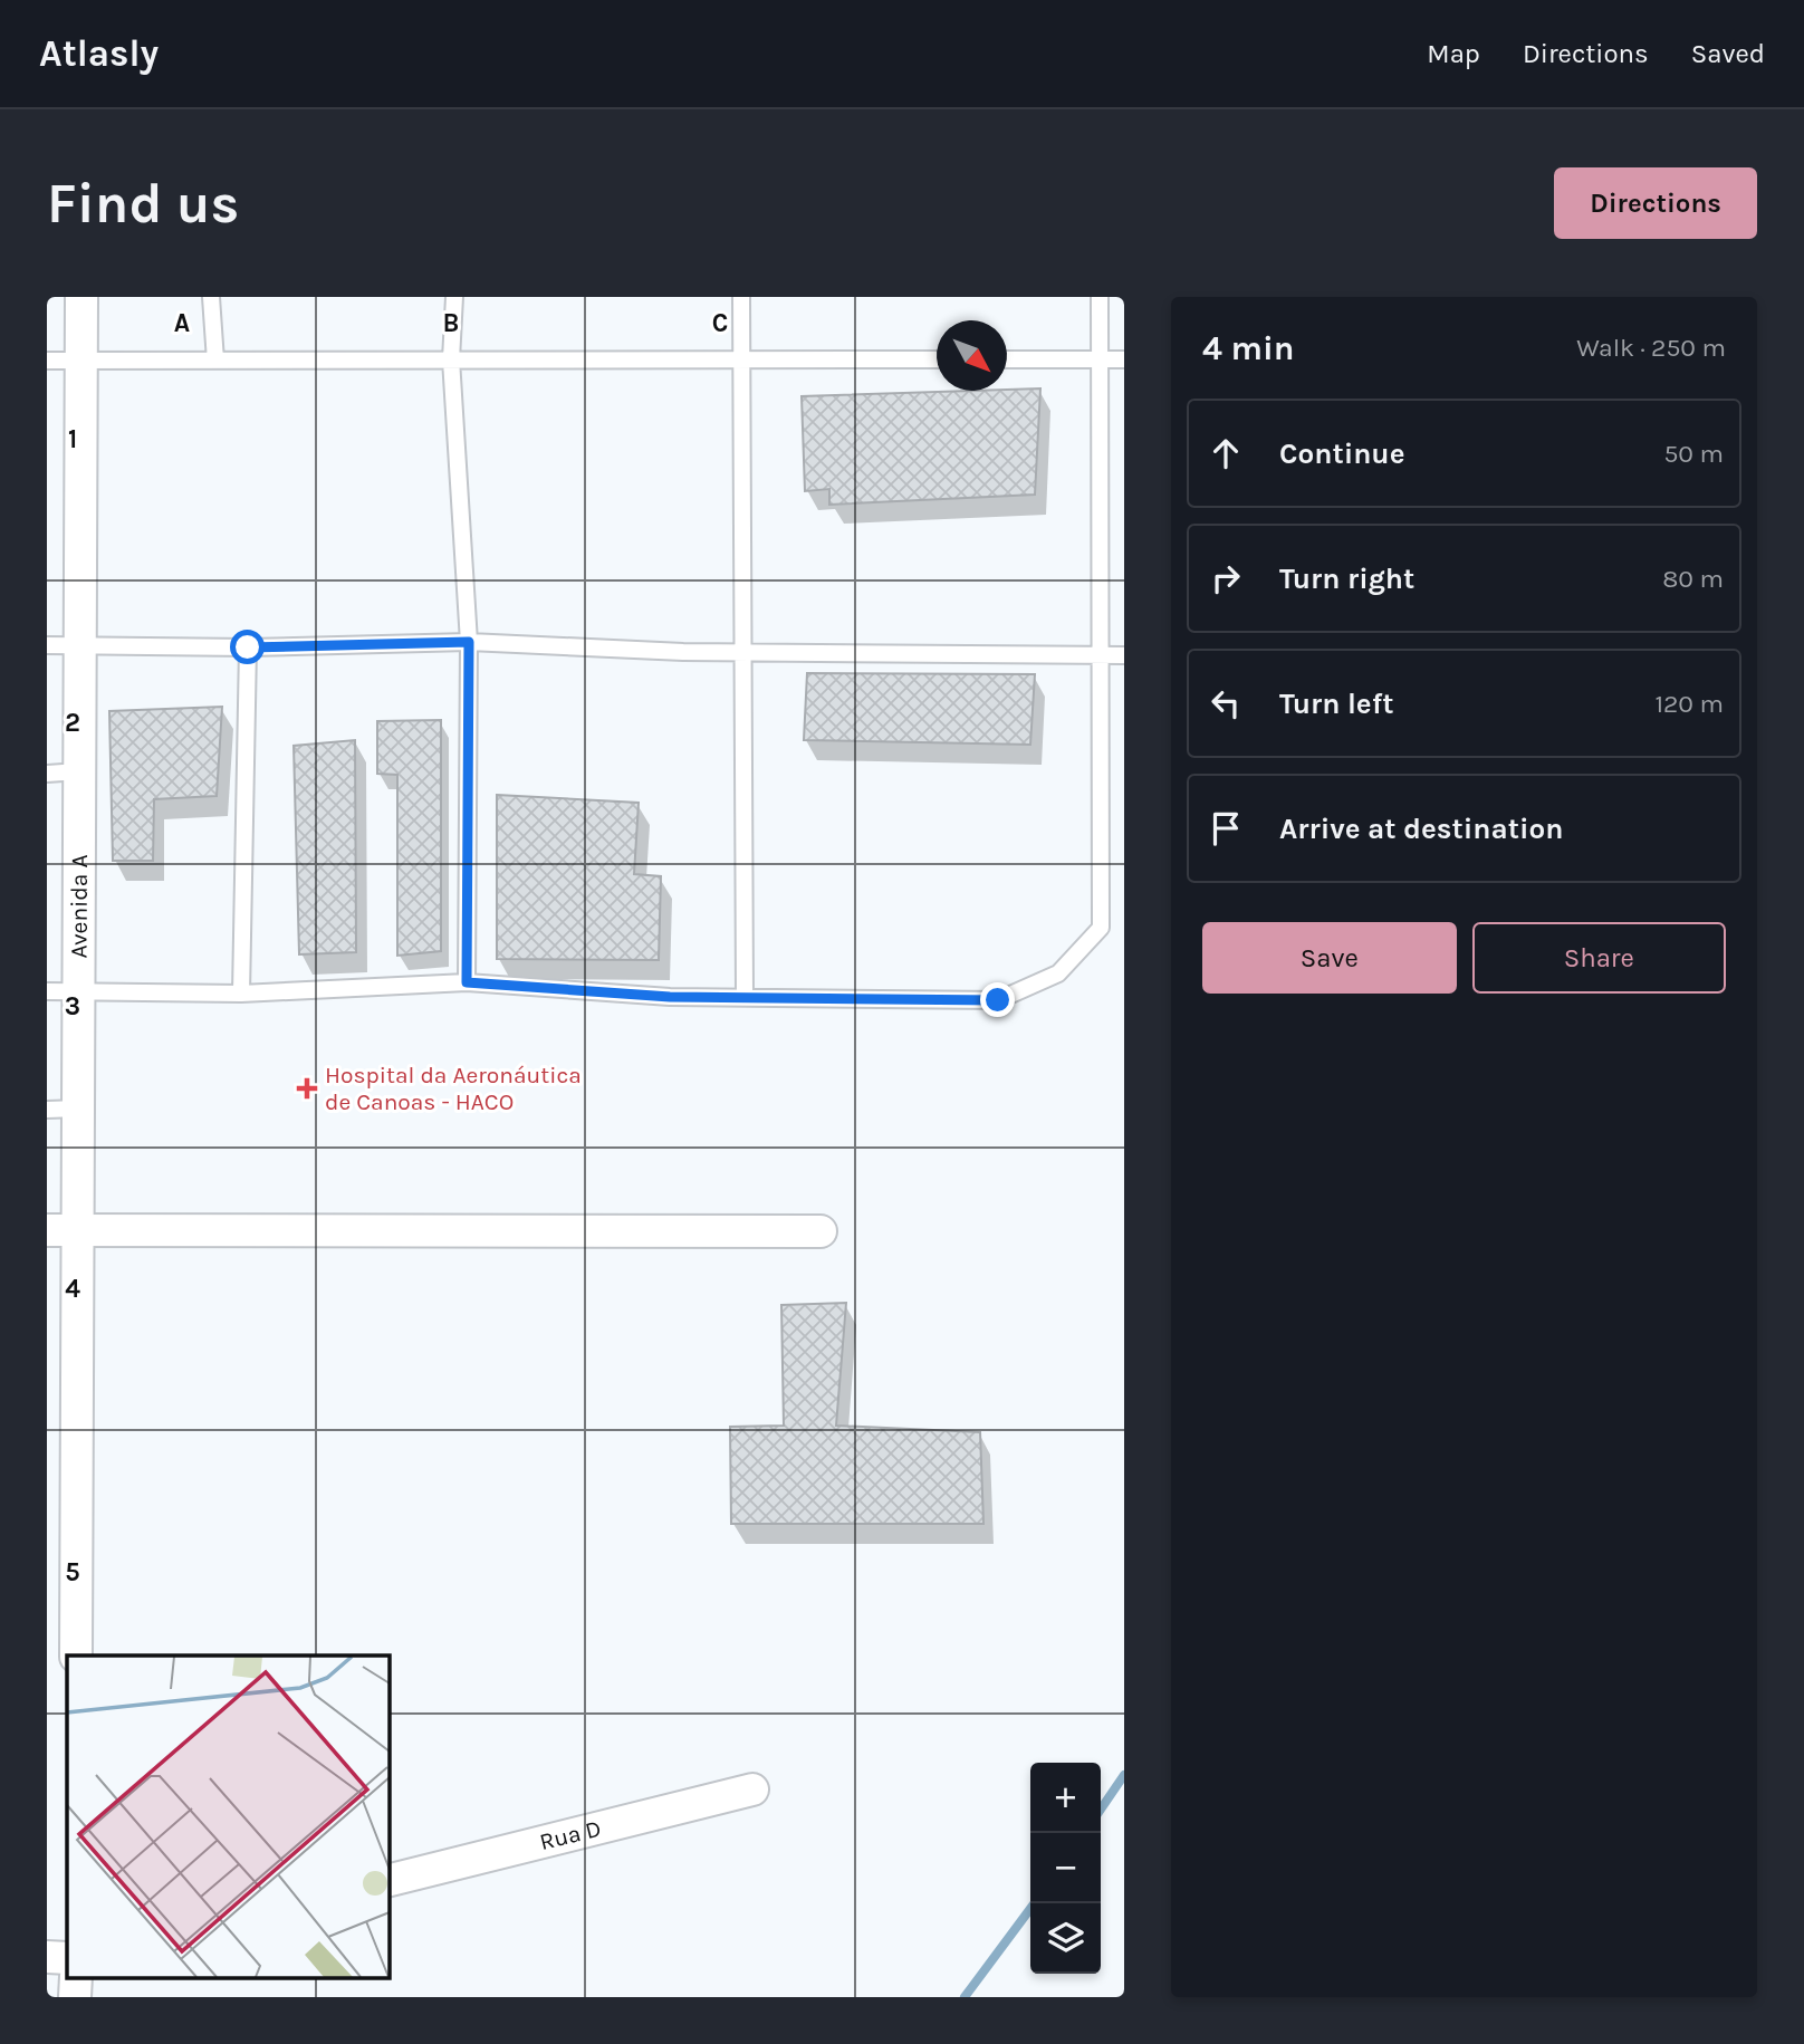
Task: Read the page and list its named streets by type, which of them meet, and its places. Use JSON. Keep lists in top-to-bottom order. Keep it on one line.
{"streets":{"street":["Avenida A","Rua D"]},"places":{"health":["Hospital da Aeronáutica de Canoas - HACO"]},"north":"bottom right","page":{"header":"Atlasly","nav":["Map","Directions","Saved"],"buttons":["Directions",["Save","Share"]],"title":"Find us","heading":["4 min","Walk · 250 m"],"list":[["Continue","50 m"],["Turn right","80 m"],["Turn left","120 m"],"Arrive at destination"],"map_buttons":["+","−"]},"grid":{"columns":["A","B","C"],"rows":["1","2","3","4","5"]}}
